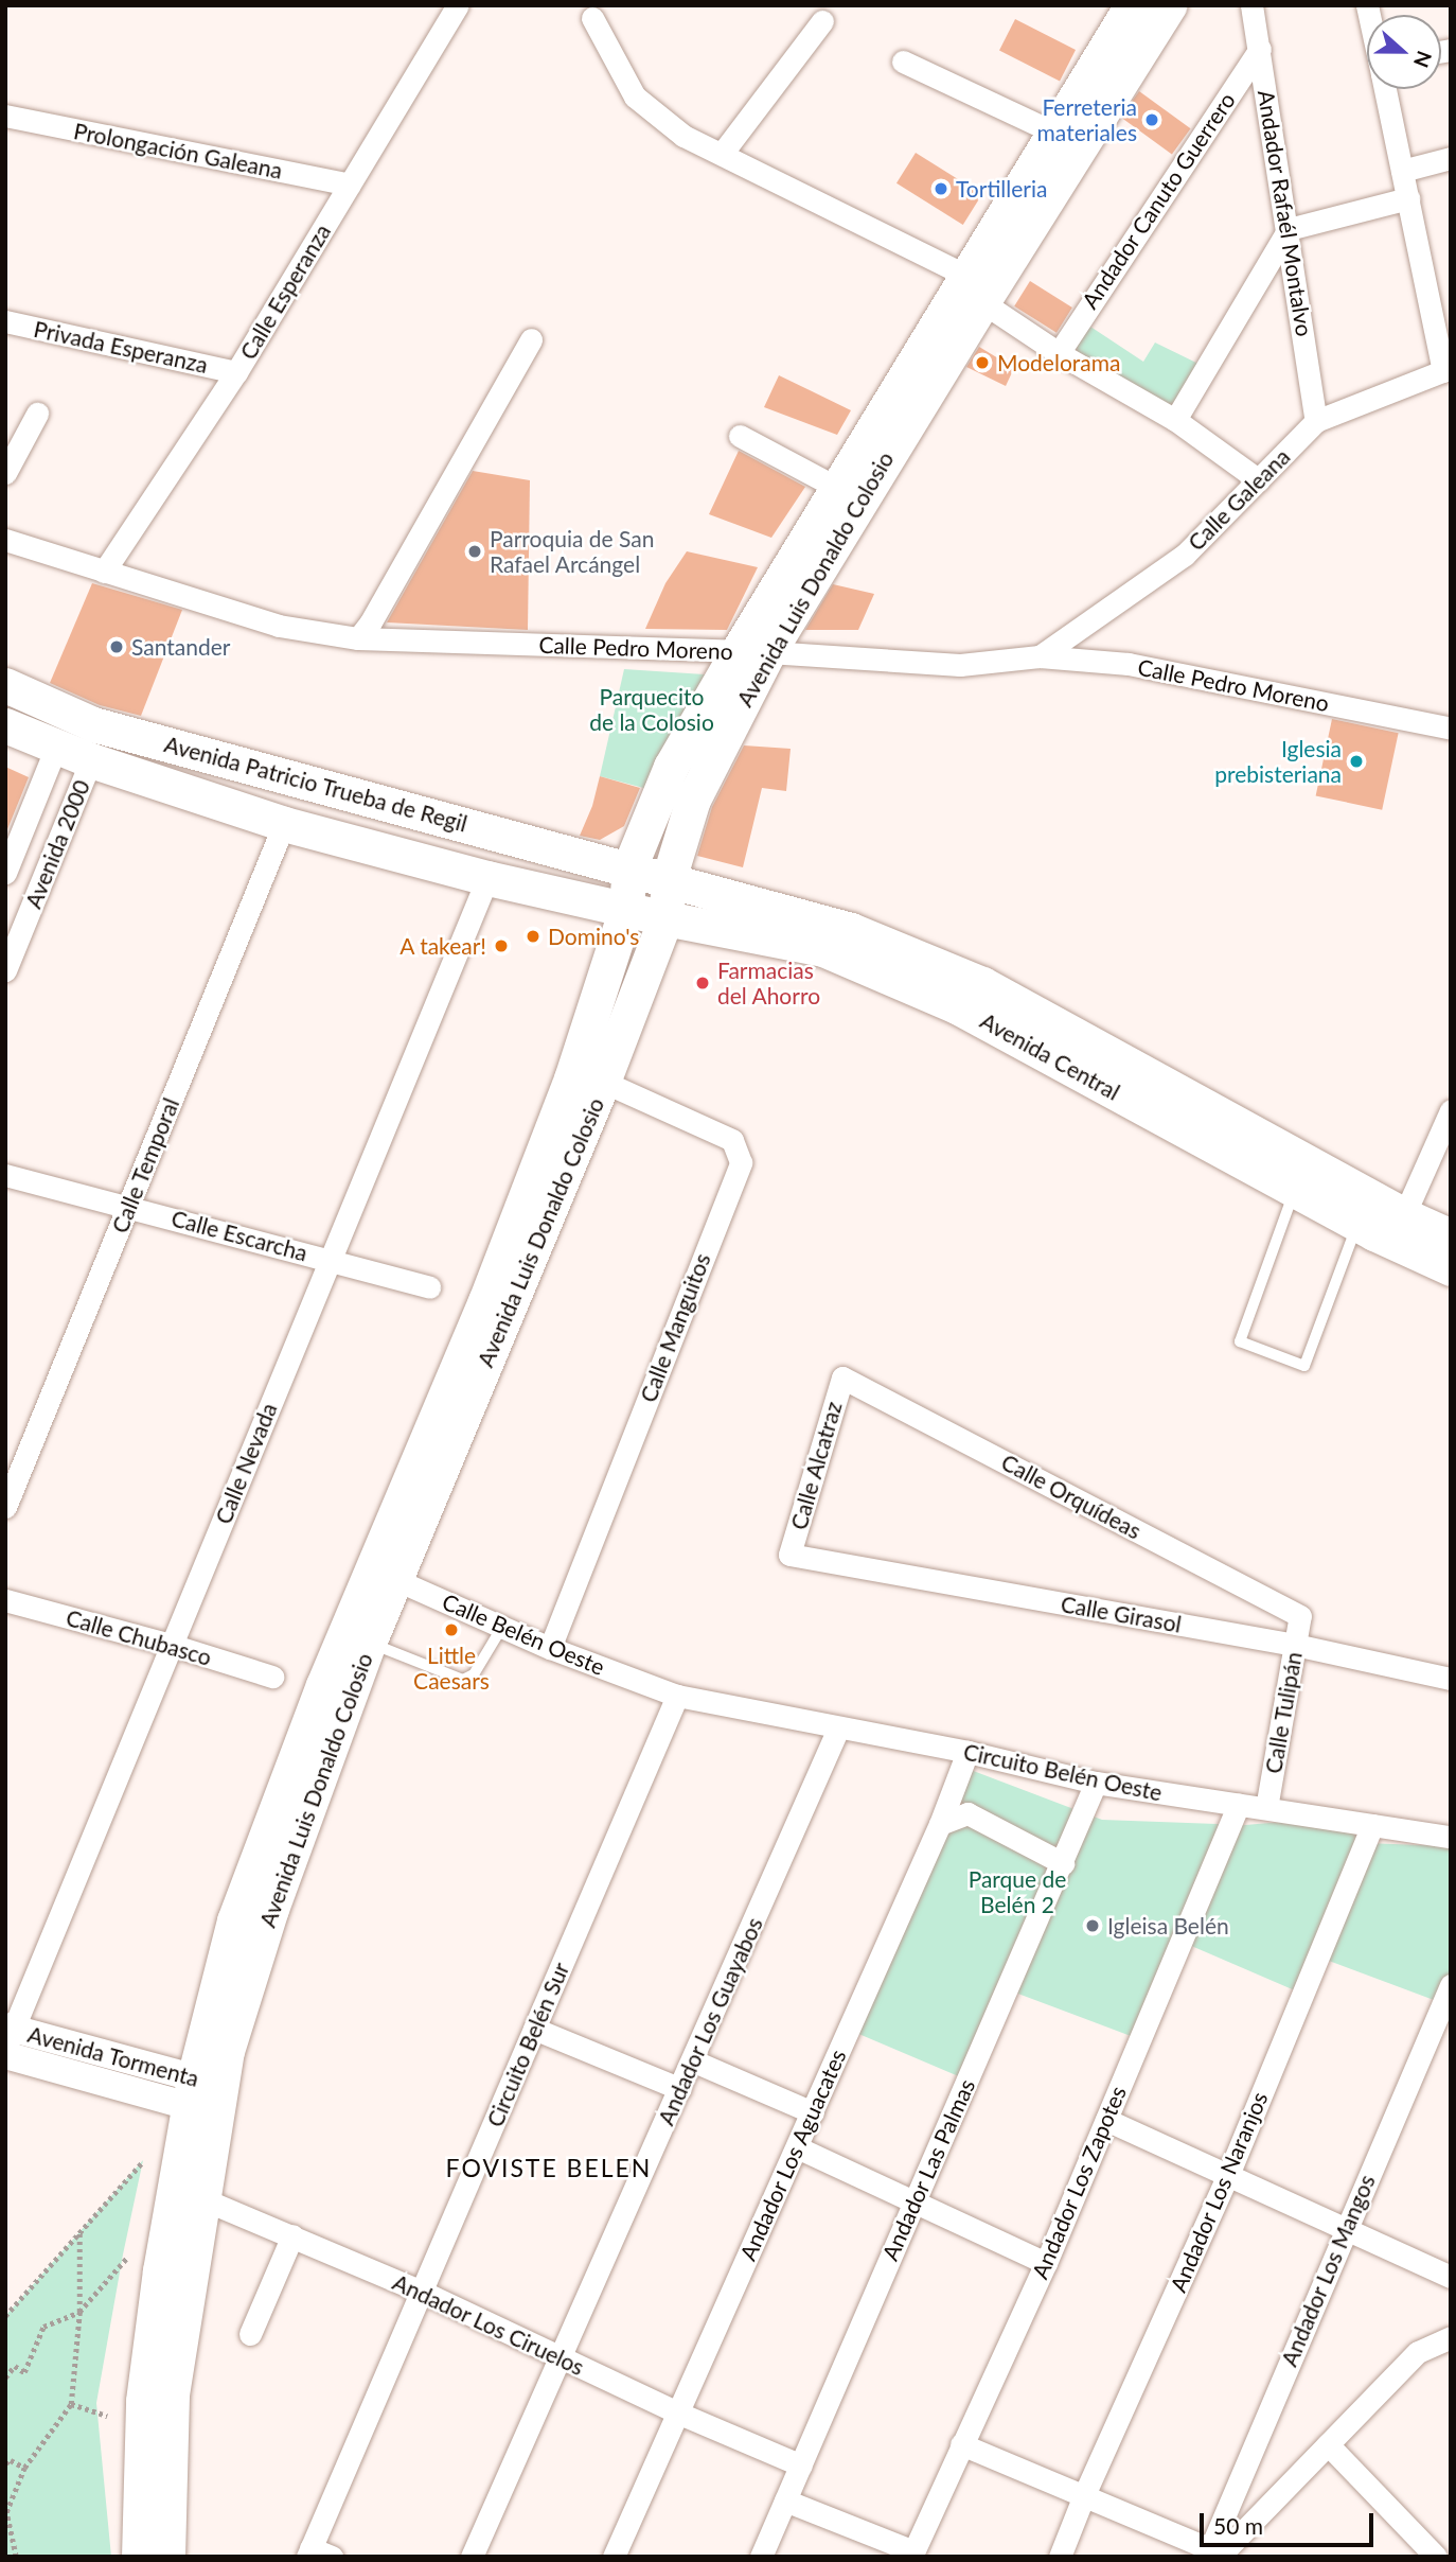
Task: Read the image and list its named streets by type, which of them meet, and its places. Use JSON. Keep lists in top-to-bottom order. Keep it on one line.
{"streets":{"main road":["Avenida Luis Donaldo Colosio","Avenida Patricio Trueba de Regil","Avenida Central"],"street":["Prolongación Galeana","Andador Canuto Guerrero","Andador Rafaél Montalvo","Calle Esperanza","Privada Esperanza","Calle Galeana","Calle Pedro Moreno","Avenida 2000","Calle Temporal","Calle Escarcha","Calle Manguitos","Calle Nevada","Calle Alcatraz","Calle Orquídeas","Calle Girasol","Calle Belén Oeste","Calle Chubasco","Calle Tulipán","Circuito Belén Oeste","Andador Los Guayabos","Circuito Belén Sur","Avenida Tormenta","Andador Los Aguacates","Andador Las Palmas","Andador Los Zapotes","Andador Los Naranjos","Andador Los Mangos","Andador Los Ciruelos"]},"crossings":[["Prolongación Galeana","Calle Esperanza"],["Andador Canuto Guerrero","Andador Rafaél Montalvo"],["Andador Rafaél Montalvo","Calle Galeana"],["Calle Esperanza","Privada Esperanza"],["Calle Esperanza","Calle Pedro Moreno"],["Calle Galeana","Calle Pedro Moreno"],["Avenida Luis Donaldo Colosio","Calle Pedro Moreno"],["Avenida Luis Donaldo Colosio","Avenida Central"],["Avenida Luis Donaldo Colosio","Calle Manguitos"],["Avenida Luis Donaldo Colosio","Calle Belén Oeste"],["Avenida Luis Donaldo Colosio","Avenida Tormenta"],["Avenida Patricio Trueba de Regil","Avenida 2000"],["Avenida Patricio Trueba de Regil","Avenida Central"],["Avenida Patricio Trueba de Regil","Calle Temporal"],["Avenida Patricio Trueba de Regil","Calle Nevada"],["Calle Temporal","Calle Escarcha"],["Calle Escarcha","Calle Nevada"],["Calle Manguitos","Calle Belén Oeste"],["Calle Nevada","Calle Chubasco"],["Calle Nevada","Avenida Tormenta"],["Calle Alcatraz","Calle Orquídeas"],["Calle Alcatraz","Calle Girasol"],["Calle Orquídeas","Calle Tulipán"],["Calle Girasol","Calle Tulipán"],["Calle Belén Oeste","Circuito Belén Oeste"],["Calle Belén Oeste","Circuito Belén Sur"],["Calle Tulipán","Circuito Belén Oeste"],["Circuito Belén Oeste","Andador Los Guayabos"],["Circuito Belén Oeste","Circuito Belén Sur"],["Circuito Belén Oeste","Andador Los Aguacates"],["Circuito Belén Oeste","Andador Las Palmas"],["Circuito Belén Oeste","Andador Los Zapotes"],["Circuito Belén Oeste","Andador Los Naranjos"],["Andador Los Guayabos","Andador Los Ciruelos"],["Circuito Belén Sur","Andador Los Ciruelos"],["Andador Los Aguacates","Andador Los Ciruelos"],["Andador Las Palmas","Andador Los Ciruelos"]],"districts":["FOVISTE BELEN"],"parks":["Parquecito de la Colosio","Parque de Belén 2"],"places":["Ferreteria materiales","Tortilleria","Modelorama","Parroquia de San Rafael Arcángel","Santander","Iglesia prebisteriana","Domino's","A takear!","Farmacias del Ahorro","Little Caesars","Igleisa Belén"],"scale_bar":"50 m","north":"right"}
